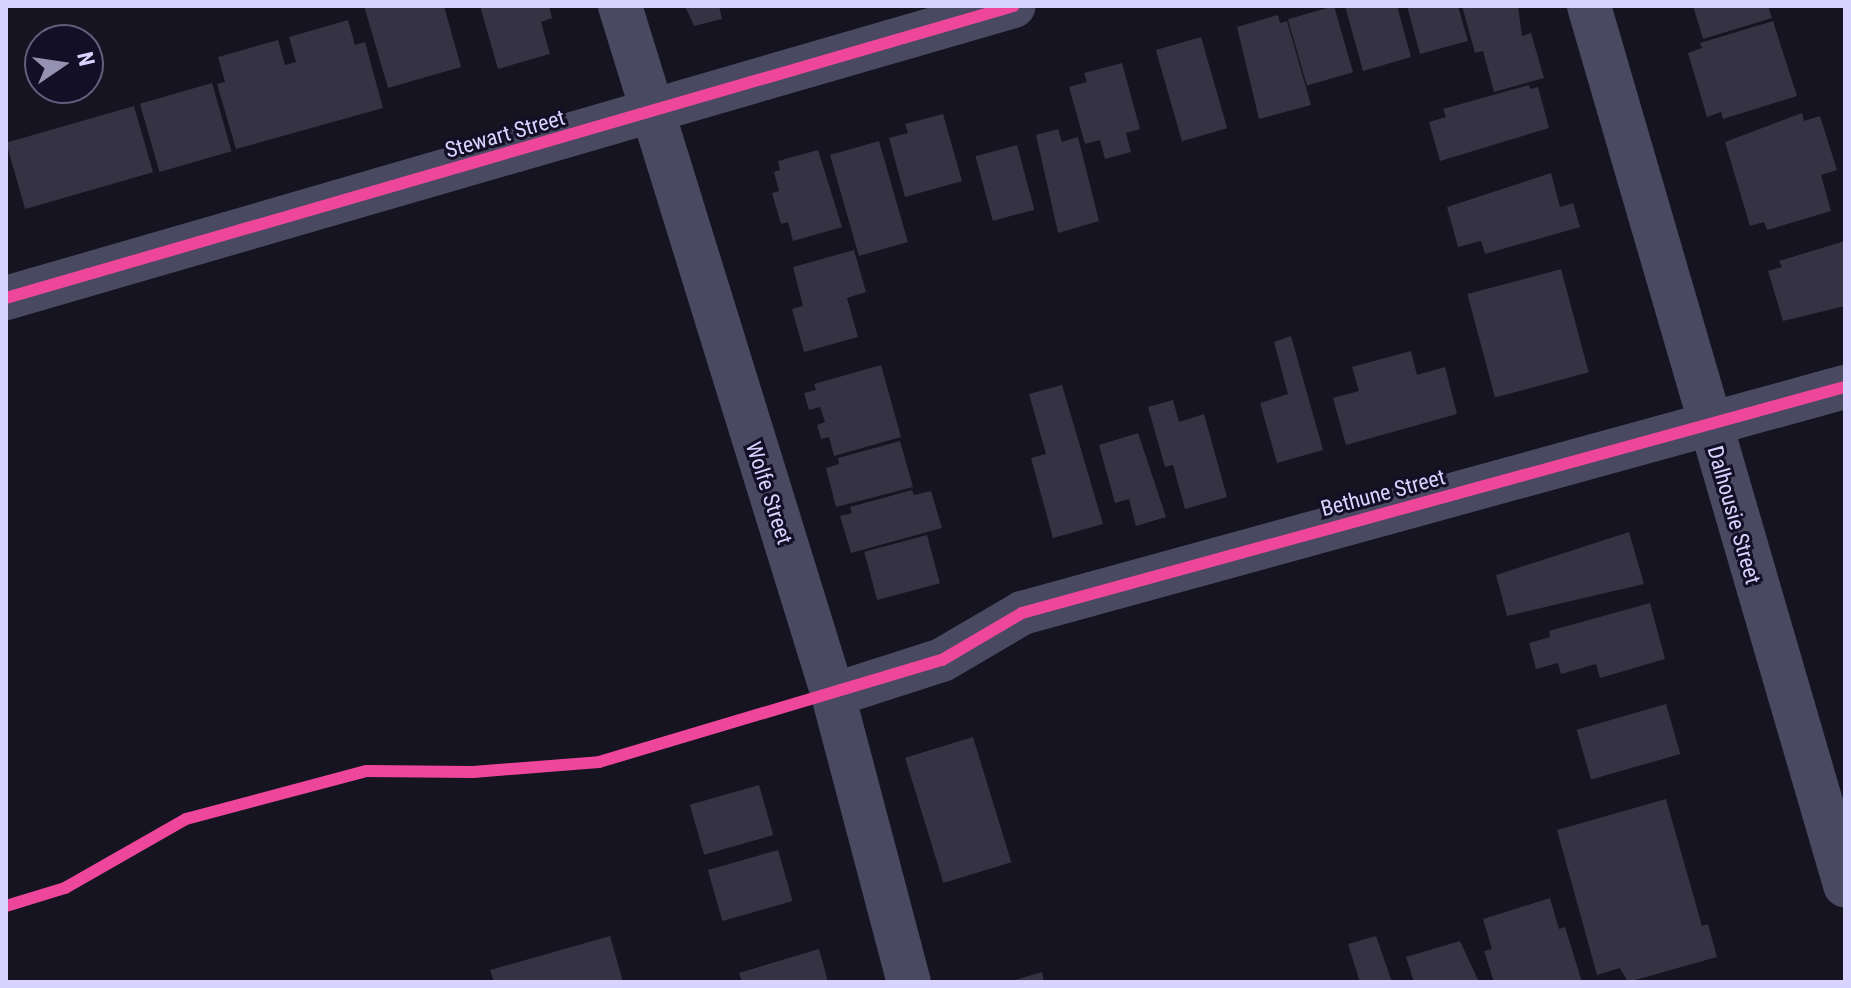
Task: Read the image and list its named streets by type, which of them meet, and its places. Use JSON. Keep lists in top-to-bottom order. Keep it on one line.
{"streets":{"street":["Stewart Street","Wolfe Street","Bethune Street","Dalhousie Street"]},"crossings":[["Stewart Street","Wolfe Street"],["Wolfe Street","Bethune Street"],["Bethune Street","Dalhousie Street"]],"north":"right"}
